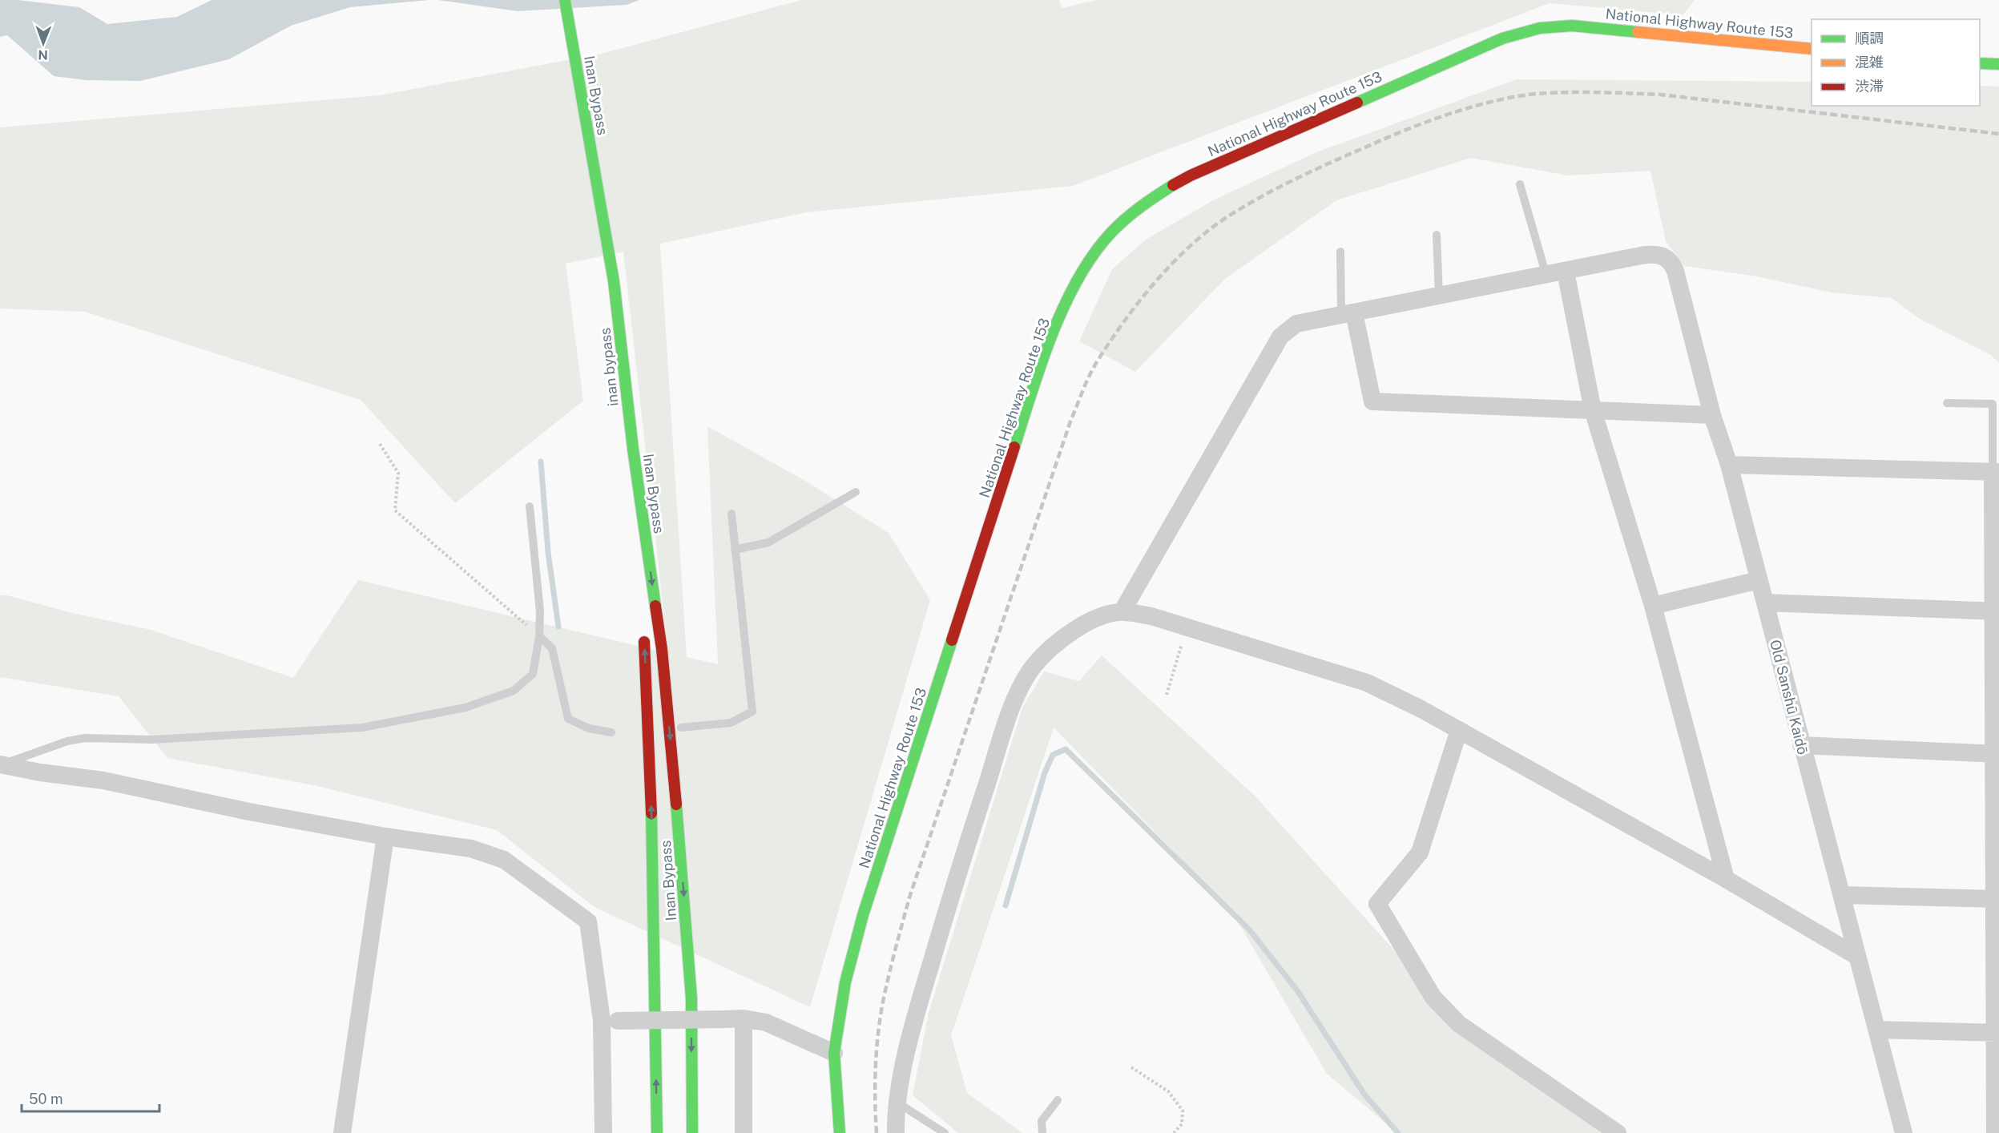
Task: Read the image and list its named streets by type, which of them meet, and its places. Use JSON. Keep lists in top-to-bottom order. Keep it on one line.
{"streets":{"highway":["National Highway Route 153","Inan Bypass","inan bypass"],"street":["Old Sanshū Kaidō"]},"crossings":[["Inan Bypass","inan bypass"]],"legend":["順調","混雑","渋滞"],"scale_bar":"50 m","north":"bottom"}
